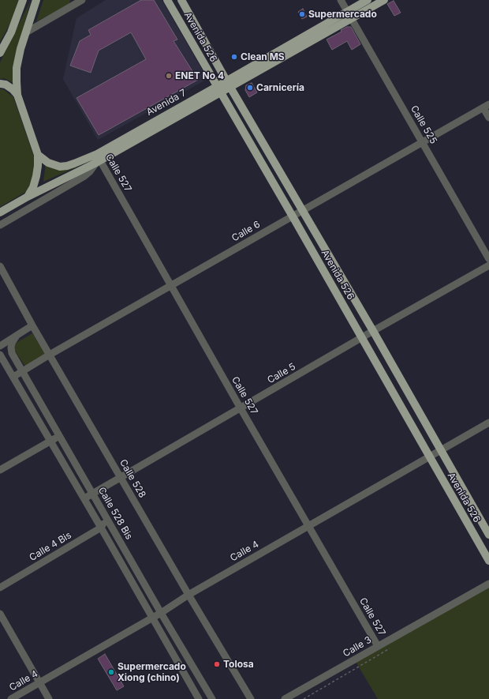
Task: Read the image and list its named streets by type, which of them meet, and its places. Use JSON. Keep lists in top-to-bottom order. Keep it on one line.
{"streets":{"main road":["Avenida 526","Avenida 7"],"street":["Calle 525","Calle 527","Calle 6","Calle 5","Calle 528","Calle 528 Bis","Calle 4 Bis","Calle 4","Calle 3"]},"crossings":[["Avenida 526","Avenida 7"],["Avenida 526","Calle 6"],["Avenida 526","Calle 5"],["Avenida 526","Calle 4"],["Avenida 7","Calle 525"],["Avenida 7","Calle 527"],["Calle 525","Calle 6"],["Calle 527","Calle 6"],["Calle 527","Calle 5"],["Calle 527","Calle 4"],["Calle 527","Calle 3"],["Calle 6","Calle 528"],["Calle 6","Calle 528 Bis"],["Calle 5","Calle 528"],["Calle 5","Calle 528 Bis"],["Calle 528","Calle 4"],["Calle 528 Bis","Calle 4 Bis"],["Calle 528 Bis","Calle 4"]],"places":["Supermercado","Clean MS","ENET No 4","Carnicería","Tolosa","Supermercado Xiong (chino)"]}
